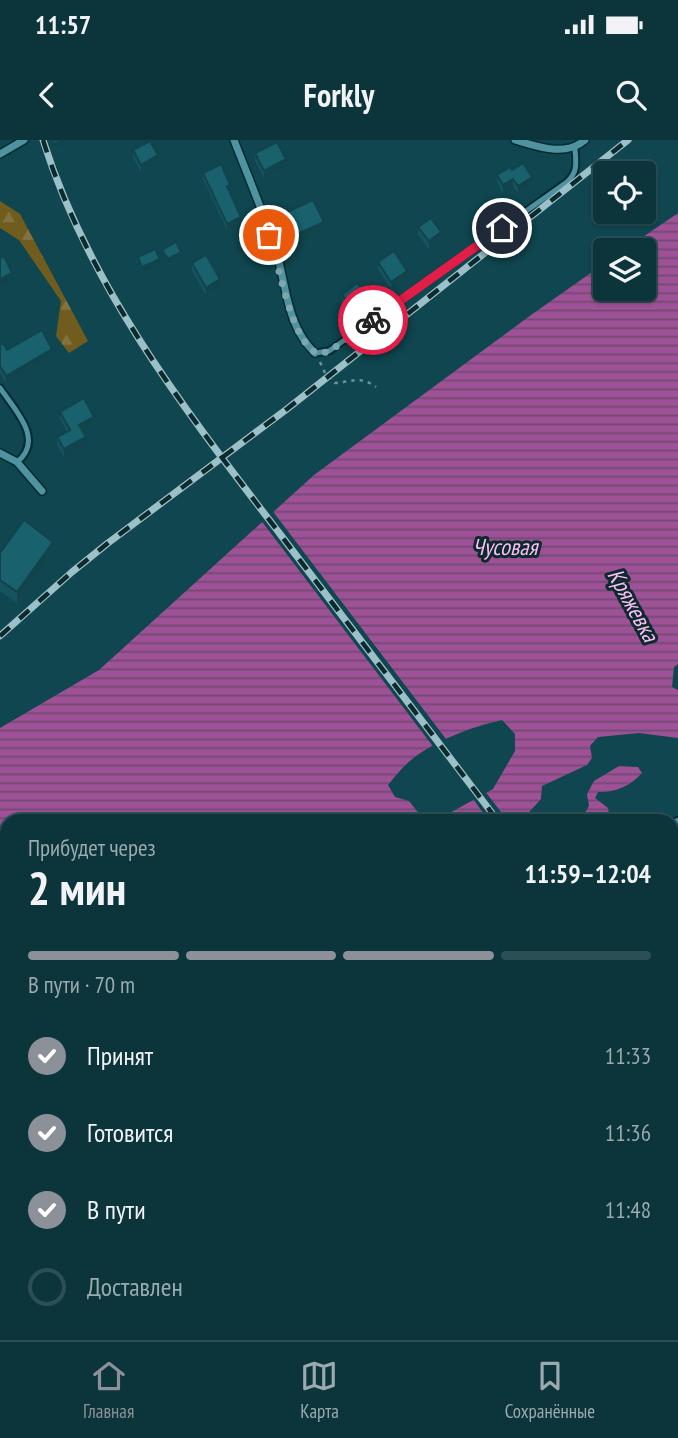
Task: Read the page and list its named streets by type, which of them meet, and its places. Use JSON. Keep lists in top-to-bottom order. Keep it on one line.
{"water":["Чусовая","Кряжевка"],"page":{"status":"11:57","header":"Forkly","heading":["2 мин","Прибудет через","11:59–12:04"],"bar":"В пути · 70 m","list":[["Принят","11:33"],["Готовится","11:36"],["В пути","11:48"],"Доставлен"],"tabs":["Главная","Карта","Сохранённые"]}}
